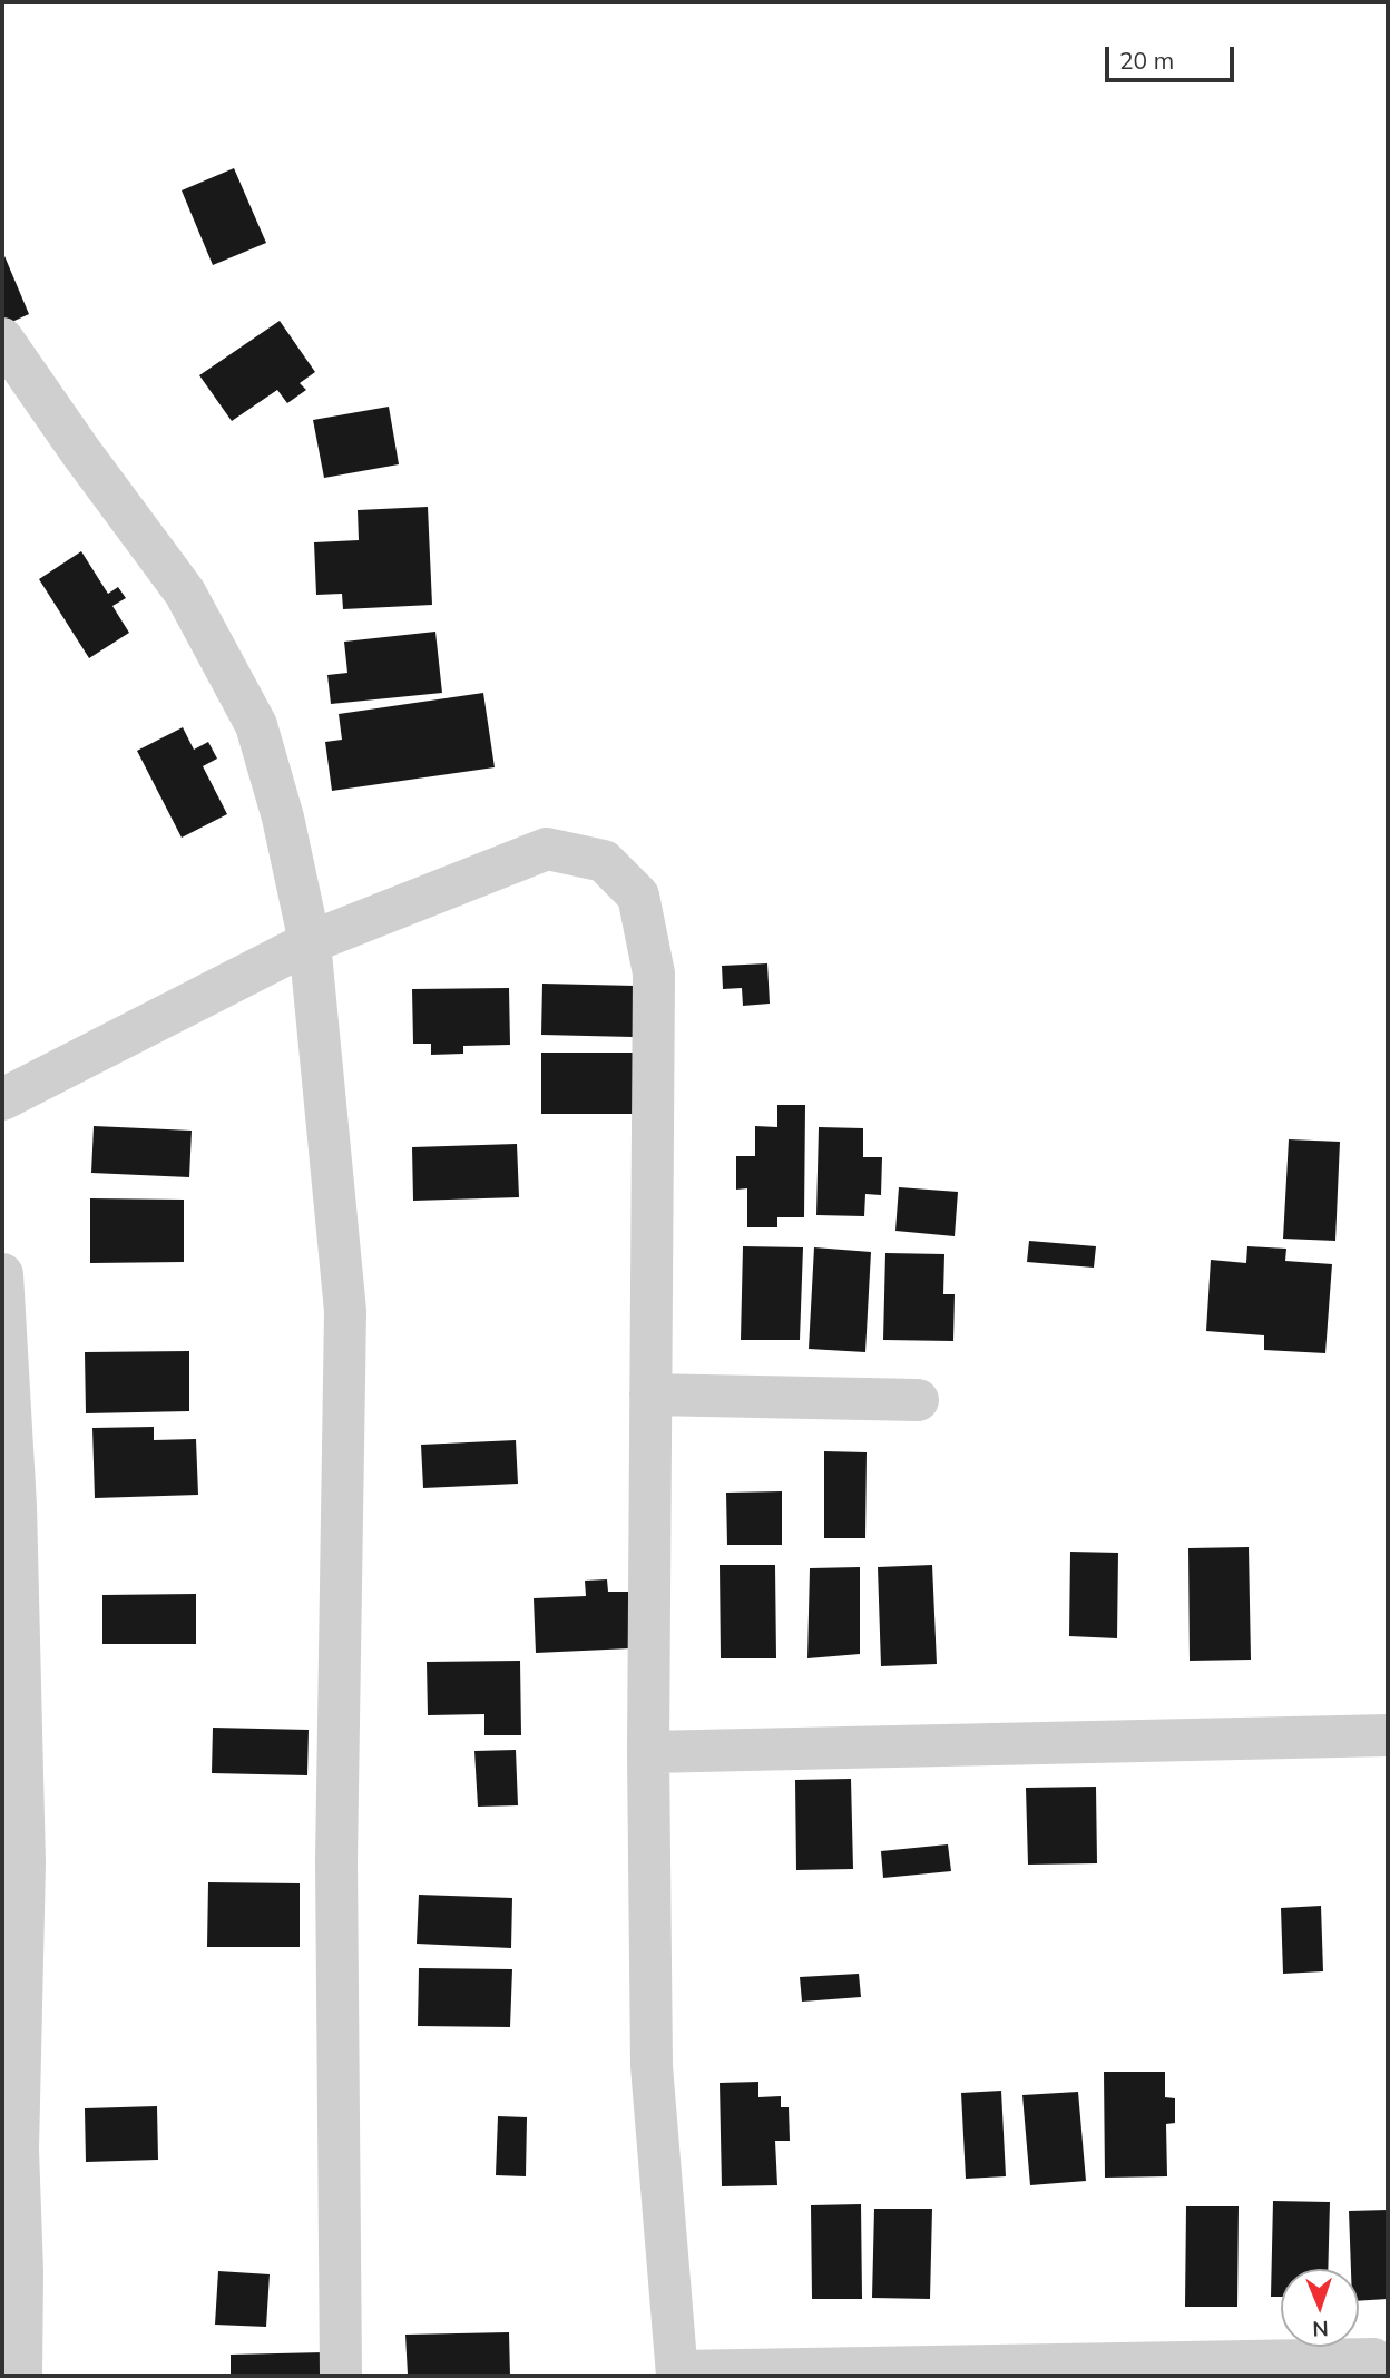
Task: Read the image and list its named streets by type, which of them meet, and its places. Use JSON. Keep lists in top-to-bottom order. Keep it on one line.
{"scale_bar":"20 m","north":"bottom"}
